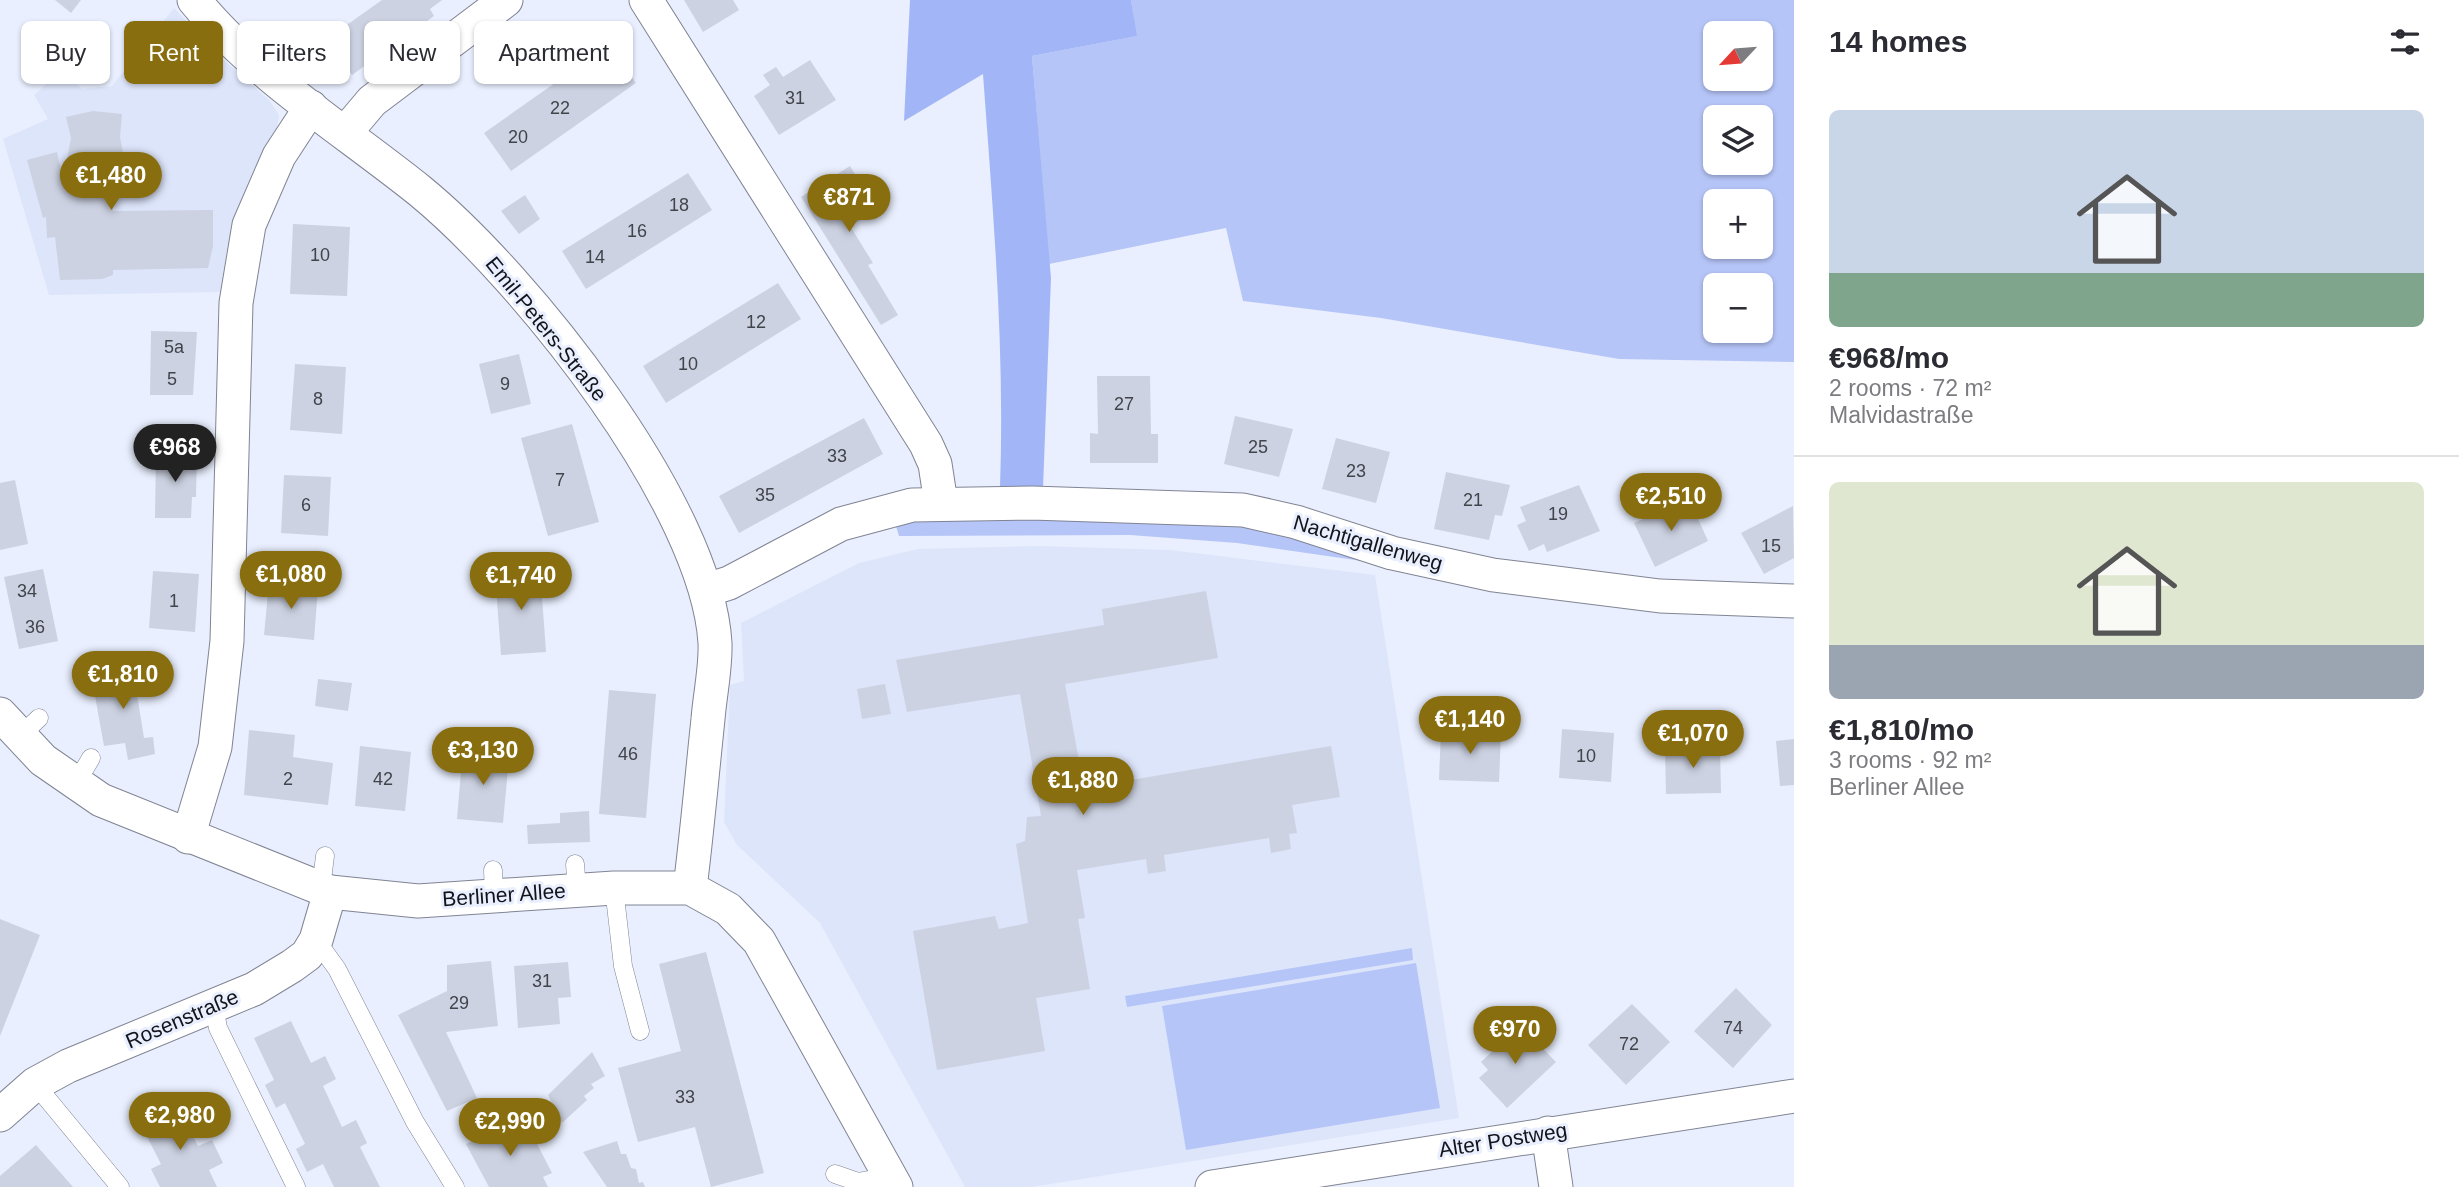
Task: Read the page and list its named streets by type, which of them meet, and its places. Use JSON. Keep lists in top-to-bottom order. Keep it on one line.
{"streets":{"street":["Emil-Peters-Straße","Nachtigallenweg","Berliner Allee","Rosenstraße","Alter Postweg"]},"crossings":[["Emil-Peters-Straße","Nachtigallenweg"],["Emil-Peters-Straße","Berliner Allee"],["Berliner Allee","Rosenstraße"]],"house_numbers":["31","22","20","18","16","10","14","12","5a","10","5","9","8","27","25","33","23","7","35","21","6","19","15","34","1","36","46","10","2","42","31","29","74","72","33"],"north":"bottom left","page":{"heading":"14 homes","map_buttons":["+","−"],"chip":["Buy","Rent","Filters","New","Apartment"],"list":[{"name":"€968/mo","note":"2 rooms · 72 m² · Malvidastraße"},{"name":"€1,810/mo","note":"3 rooms · 92 m² · Berliner Allee"}],"price":["€1,480","€871","€968","€2,510","€1,080","€1,740","€1,810","€1,140","€1,070","€3,130","€1,880","€970","€2,980","€2,990"]}}
